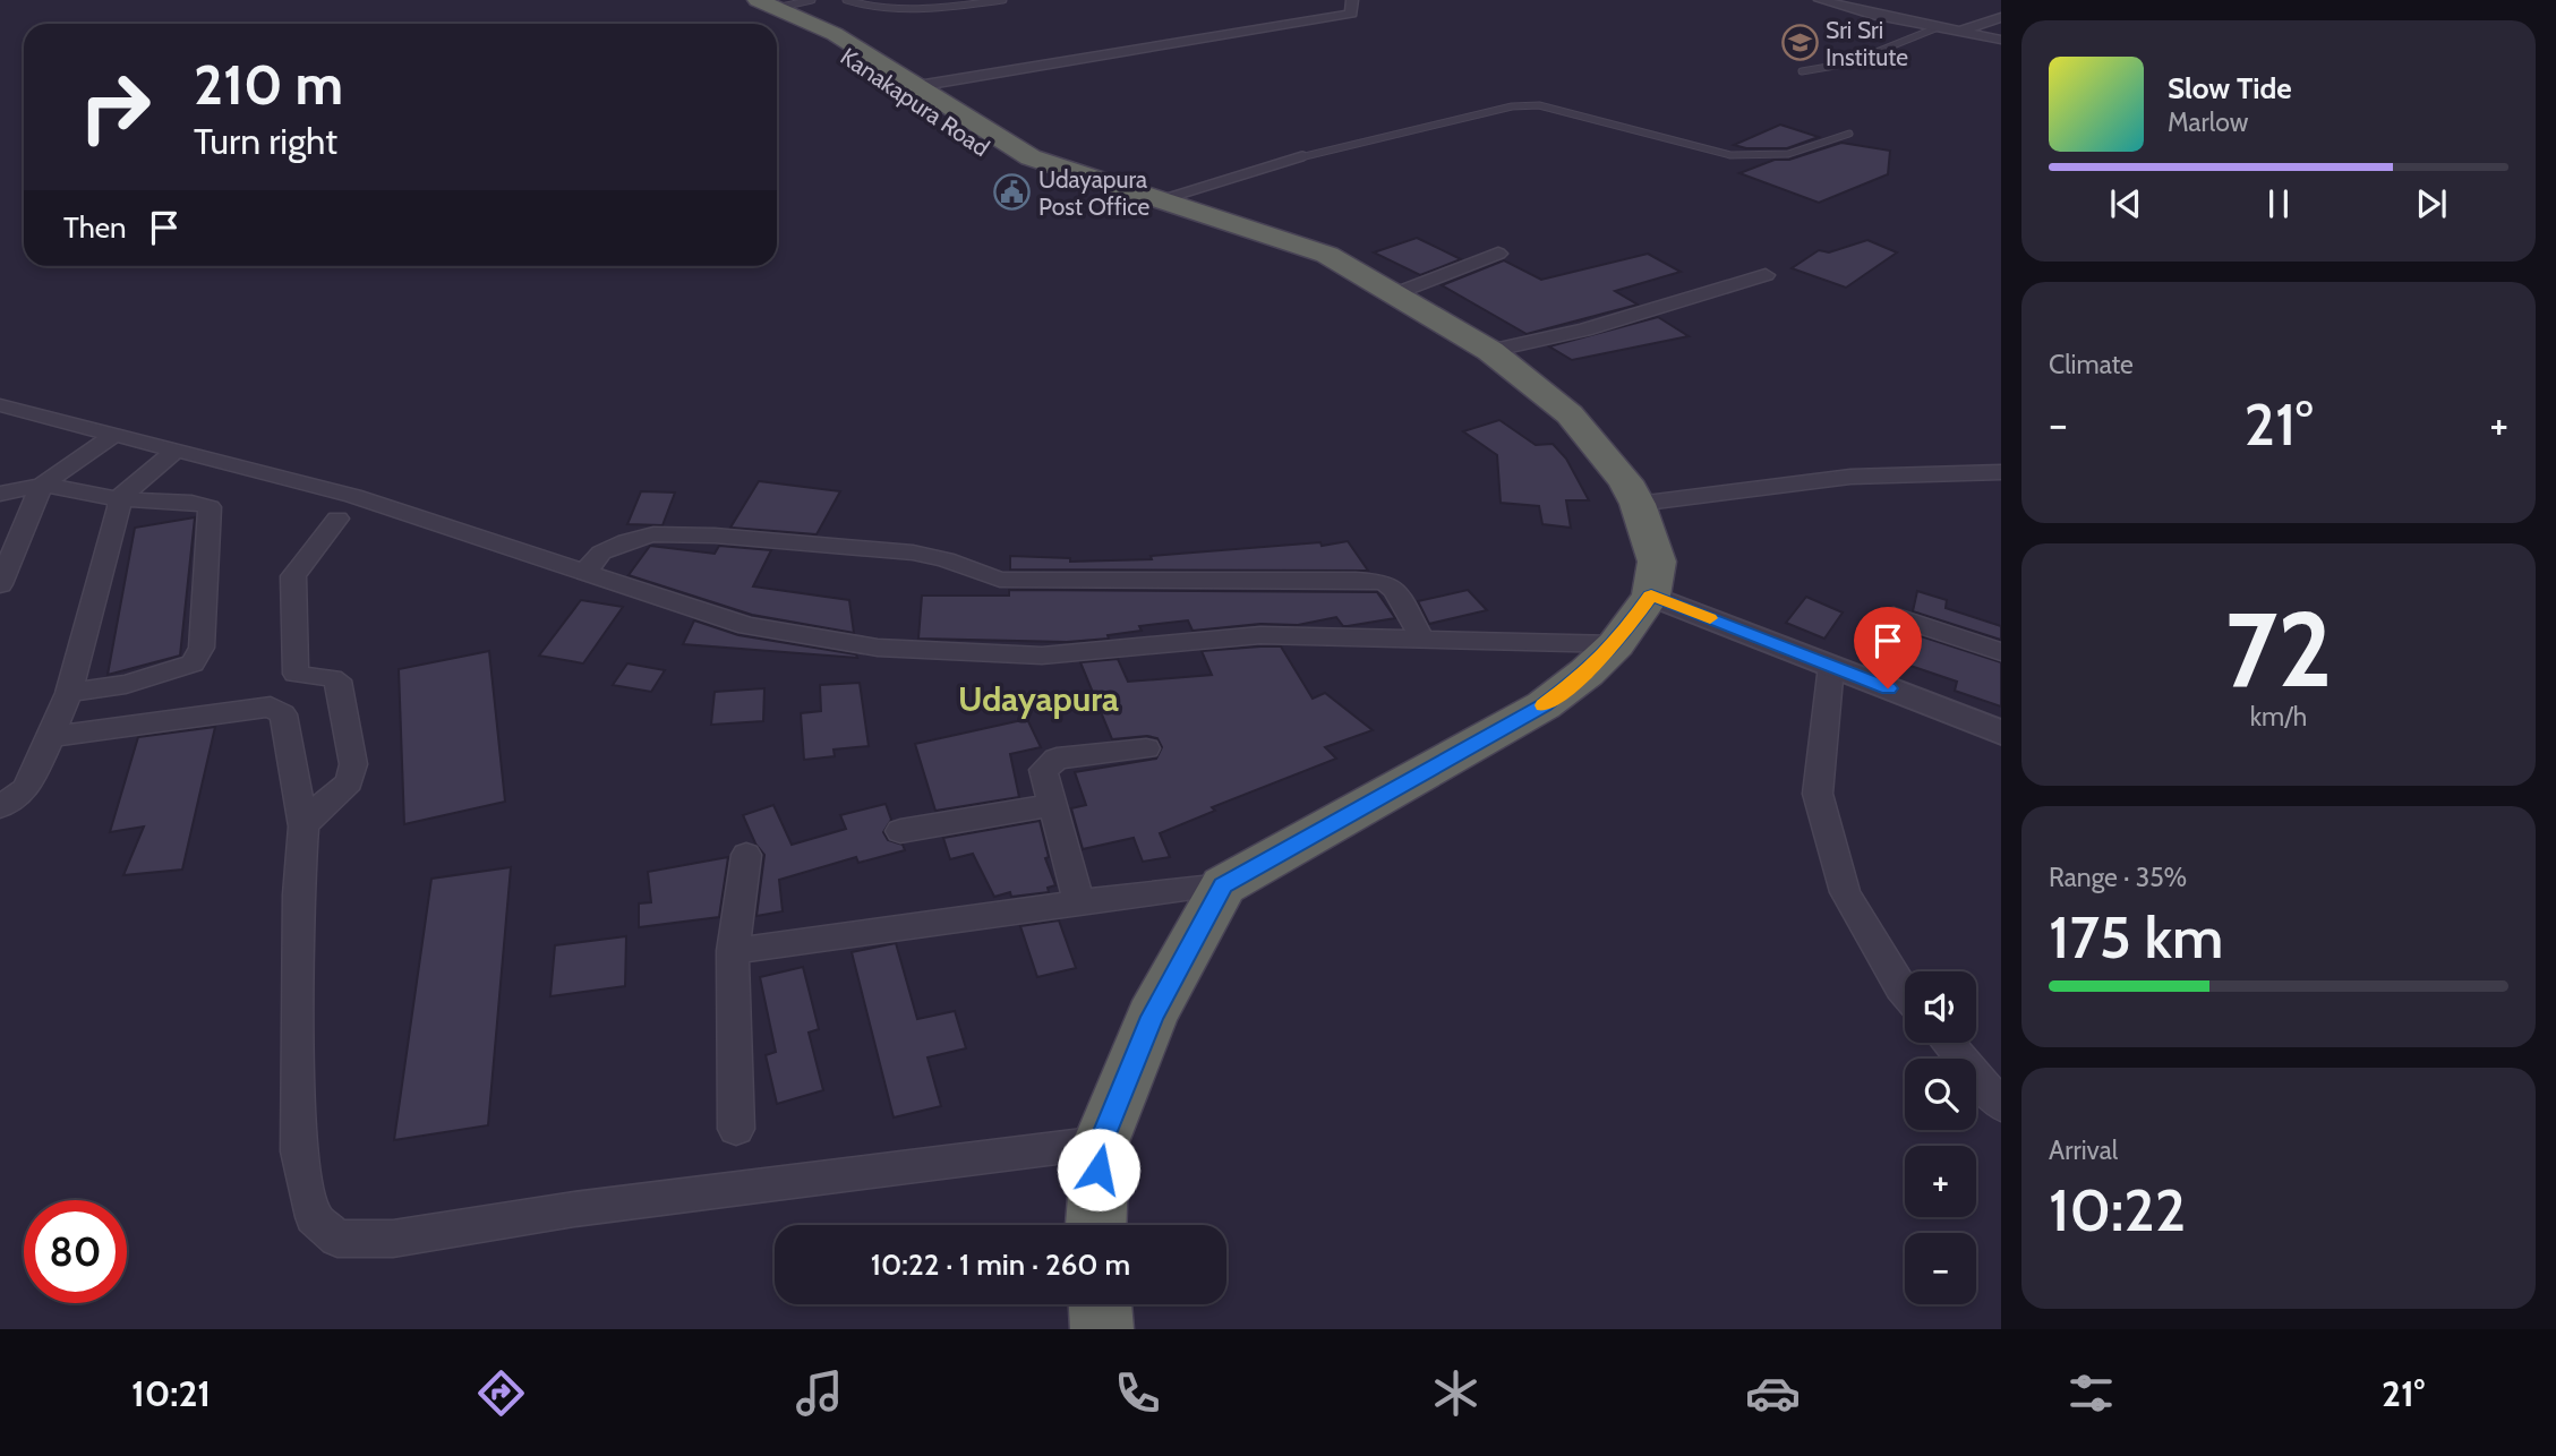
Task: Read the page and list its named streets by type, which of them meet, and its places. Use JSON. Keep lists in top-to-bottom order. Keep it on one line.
{"streets":{"highway":["Kanakapura Road"]},"districts":["Udayapura"],"places":{"school or university":["Sri Sri Institute"],"public building":["Udayapura Post Office"]},"page":{"turn":["210 m","Turn right"],"song":["Slow Tide","Marlow"],"then":"Then","tile":["Climate",["72","km/h"],["Range · 35%","175 km"],["Arrival","10:22"]],"heat":["−","21°","+"],"map_buttons":["+","−"],"limit":"80","trip":"10:22 · 1 min · 260 m","tabs":["10:21","21°"]}}
